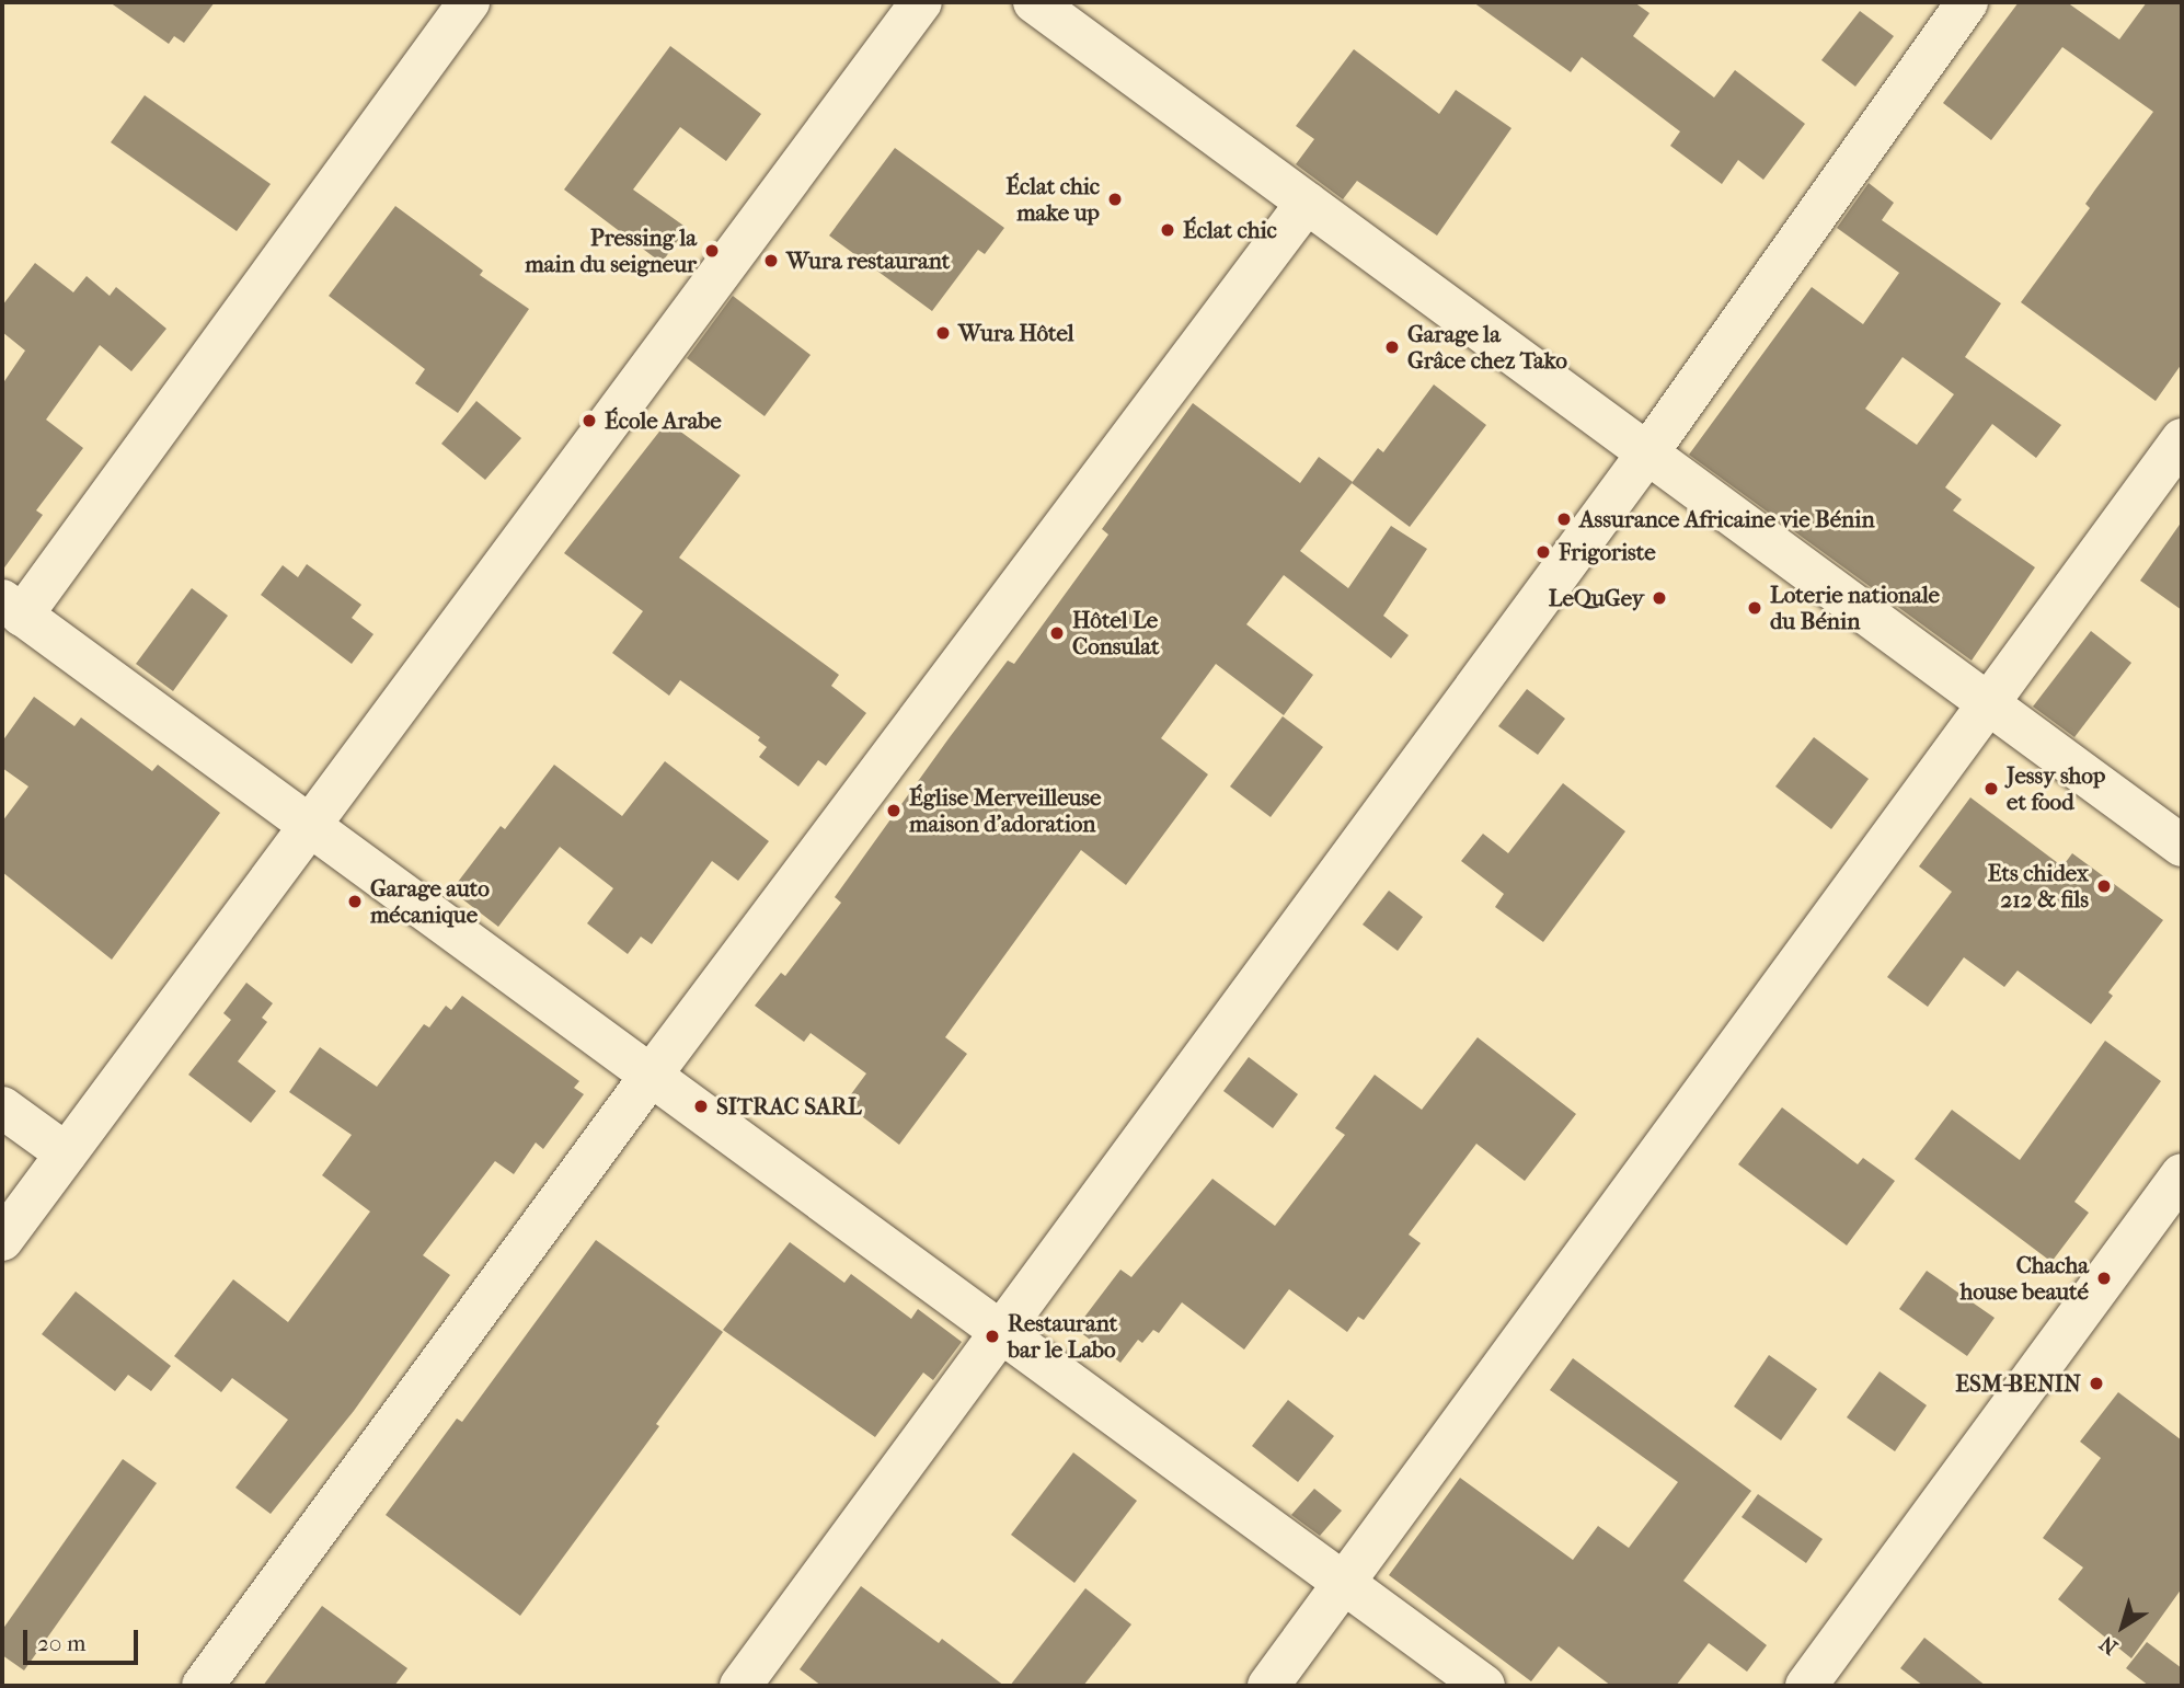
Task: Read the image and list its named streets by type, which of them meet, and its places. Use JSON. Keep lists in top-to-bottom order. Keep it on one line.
{"places":["Éclat chic make up","Éclat chic","Pressing la main du seigneur","Wura restaurant","Wura Hôtel","Garage la Grâce chez Tako","École Arabe","Assurance Africaine vie Bénin","Frigoriste","LeQuGey","Loterie nationale du Bénin","Hôtel Le Consulat","Jessy shop et food","Église Merveilleuse maison d'adoration","Ets chidex 212 & fils","Garage auto mécanique","SITRAC SARL","Chacha house beauté","Restaurant bar le Labo","ESM-BENIN"],"scale_bar":"20 m","north":"bottom left"}
